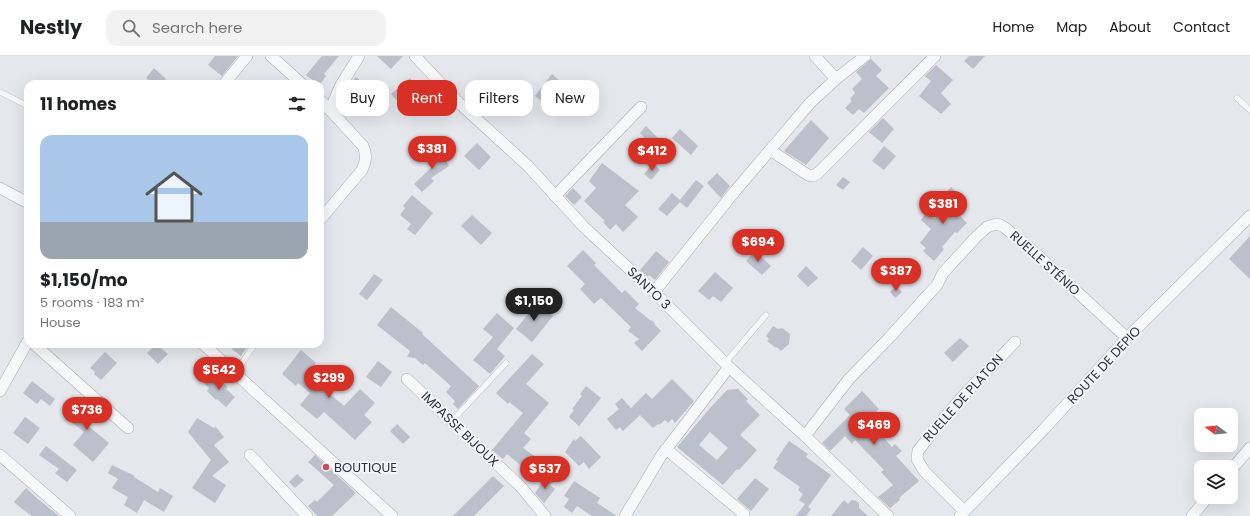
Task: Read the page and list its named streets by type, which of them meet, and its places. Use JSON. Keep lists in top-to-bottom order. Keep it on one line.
{"streets":{"street":["RUELLE STÉNIO","SANTO 3","ROUTE DE DEPIO","RUELLE DE PLATON","IMPASSE BIJOUX"]},"crossings":[["RUELLE STÉNIO","SANTO 3"],["RUELLE STÉNIO","ROUTE DE DEPIO"],["ROUTE DE DEPIO","RUELLE DE PLATON"]],"places":["BOUTIQUE"],"north":"left","page":{"header":"Nestly","search":"Search here","nav":["Home","Map","About","Contact"],"chip":["Buy","Rent","Filters","New"],"heading":"11 homes","list":[{"name":"$1,150/mo","note":"5 rooms · 183 m² · House"}],"price":["$381","$412","$381","$694","$387","$1,150","$542","$299","$736","$469","$537"]}}
